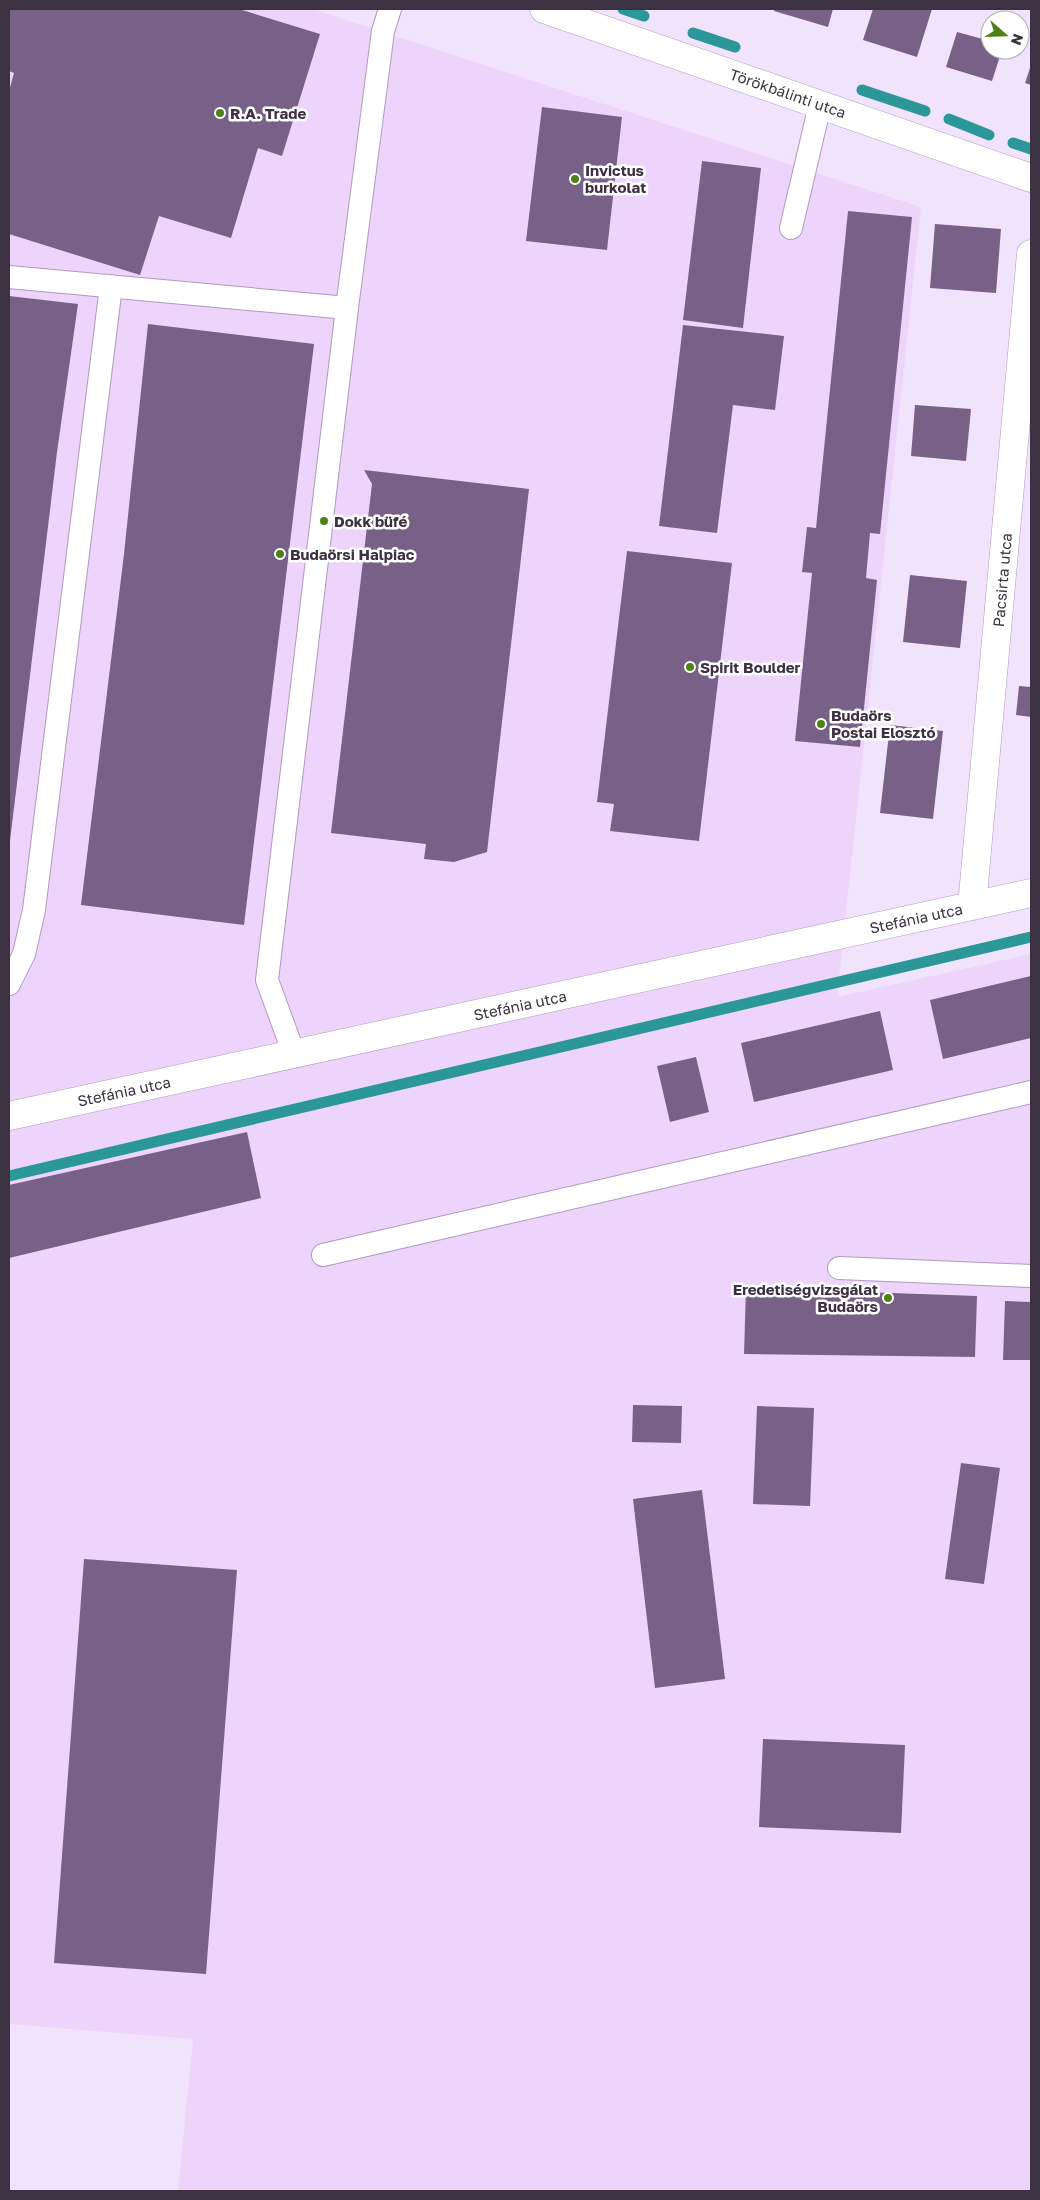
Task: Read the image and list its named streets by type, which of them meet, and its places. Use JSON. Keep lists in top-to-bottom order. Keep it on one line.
{"streets":{"street":["Törökbálinti utca","Pacsirta utca","Stefánia utca"]},"crossings":[["Pacsirta utca","Stefánia utca"]],"places":["R.A. Trade","Invictus burkolat","Dokk büfé","Budaörsi Halpiac","Spirit Boulder","Budaörs Postai Elosztó","Eredetiségvizsgálat Budaörs"],"north":"right"}
